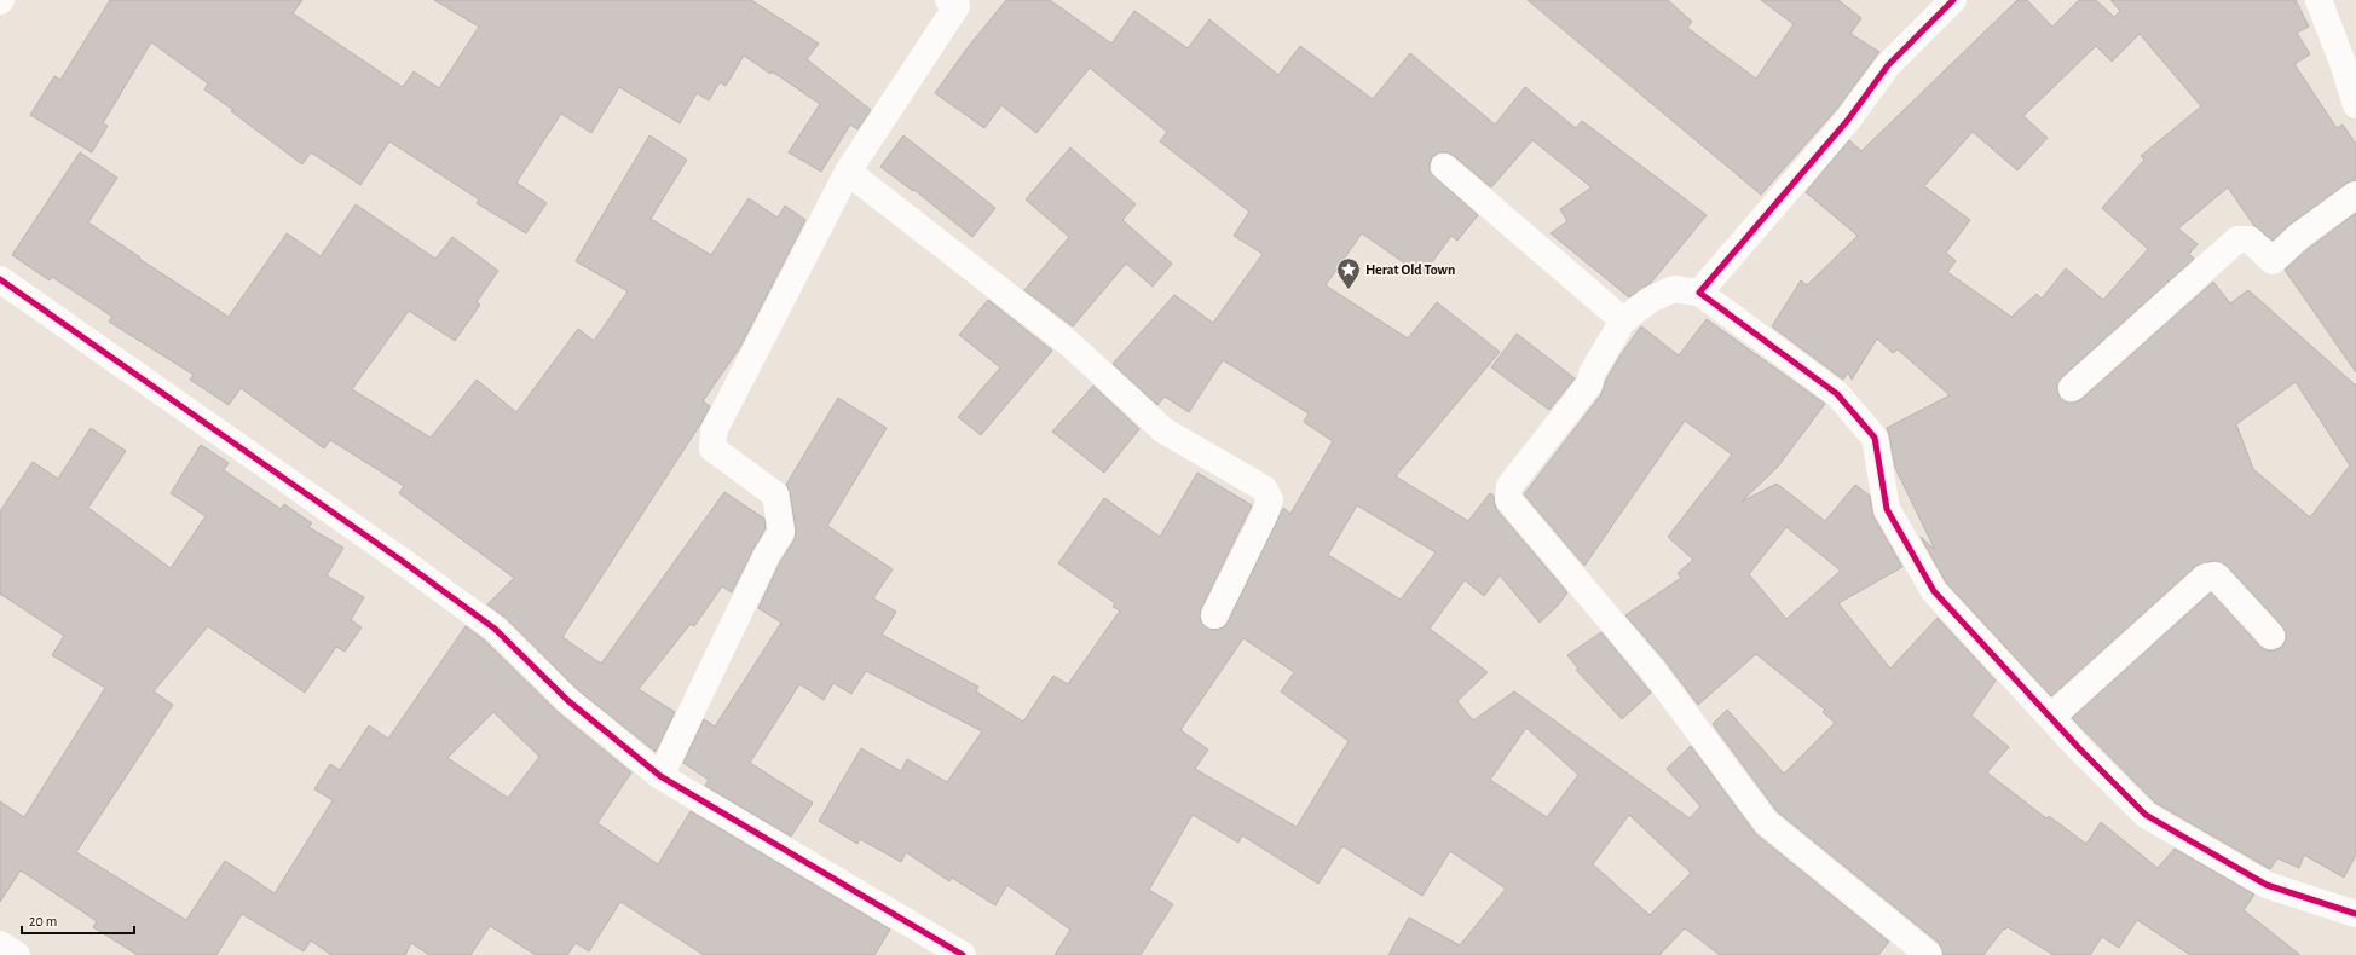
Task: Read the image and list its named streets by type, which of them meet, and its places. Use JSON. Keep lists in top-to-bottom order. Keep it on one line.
{"places":{"place":["Herat Old Town"]},"scale_bar":"20 m"}
